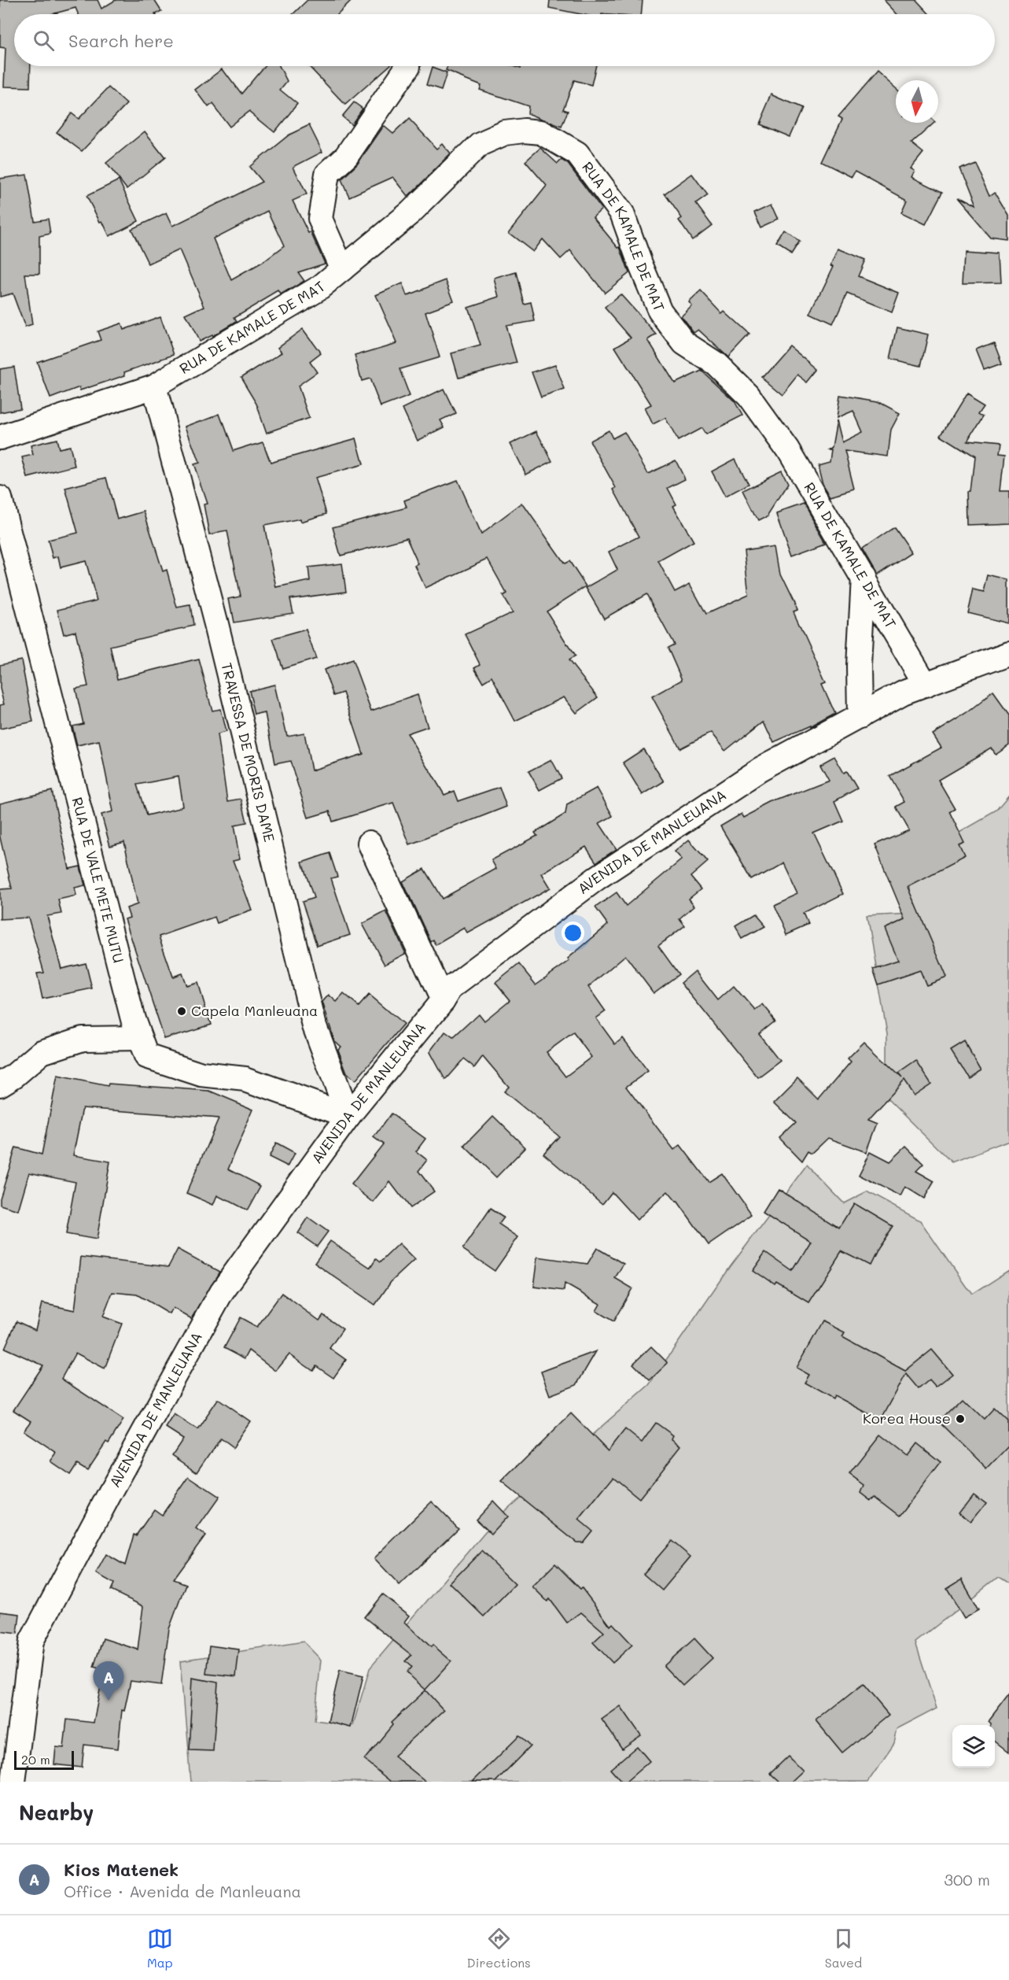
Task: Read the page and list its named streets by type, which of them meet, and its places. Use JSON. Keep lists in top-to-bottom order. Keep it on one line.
{"streets":{"street":["RUA DE KAMALE DE MAT","TRAVESSA DE MORIS DAME","AVENIDA DE MANLEUANA","RUA DE VALE METE MUTU"]},"crossings":[["RUA DE KAMALE DE MAT","TRAVESSA DE MORIS DAME"],["RUA DE KAMALE DE MAT","AVENIDA DE MANLEUANA"],["TRAVESSA DE MORIS DAME","AVENIDA DE MANLEUANA"],["TRAVESSA DE MORIS DAME","RUA DE VALE METE MUTU"],["AVENIDA DE MANLEUANA","RUA DE VALE METE MUTU"]],"places":["Capela Manleuana","Korea House"],"scale_bar":"20 m","north":"bottom","page":{"search":"Search here","pins":"A","scale":"20 m","heading":"Nearby","list":[{"mark":"A","name":"Kios Matenek","note":"Office · Avenida de Manleuana","value":"300 m"}],"nav":["Map","Directions","Saved"]}}
